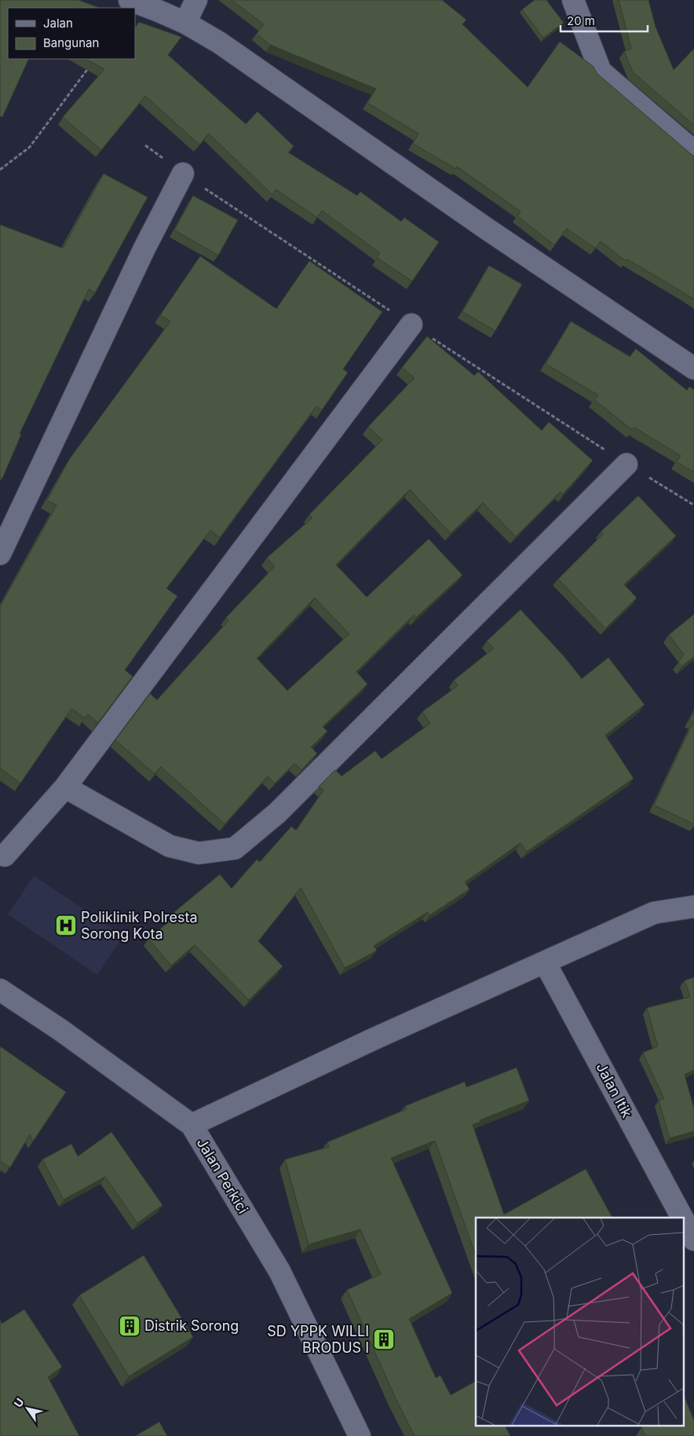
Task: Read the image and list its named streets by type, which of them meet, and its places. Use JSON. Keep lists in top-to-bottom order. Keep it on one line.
{"streets":{"street":["Jalan Itik","Jalan Perkici"]},"places":{"hospital":["Poliklinik Polresta Sorong Kota"],"building":["Distrik Sorong","SD YPPK WILLI BRODUS I"]},"legend":["Jalan","Bangunan"],"scale_bar":"20 m","north":"top left"}
